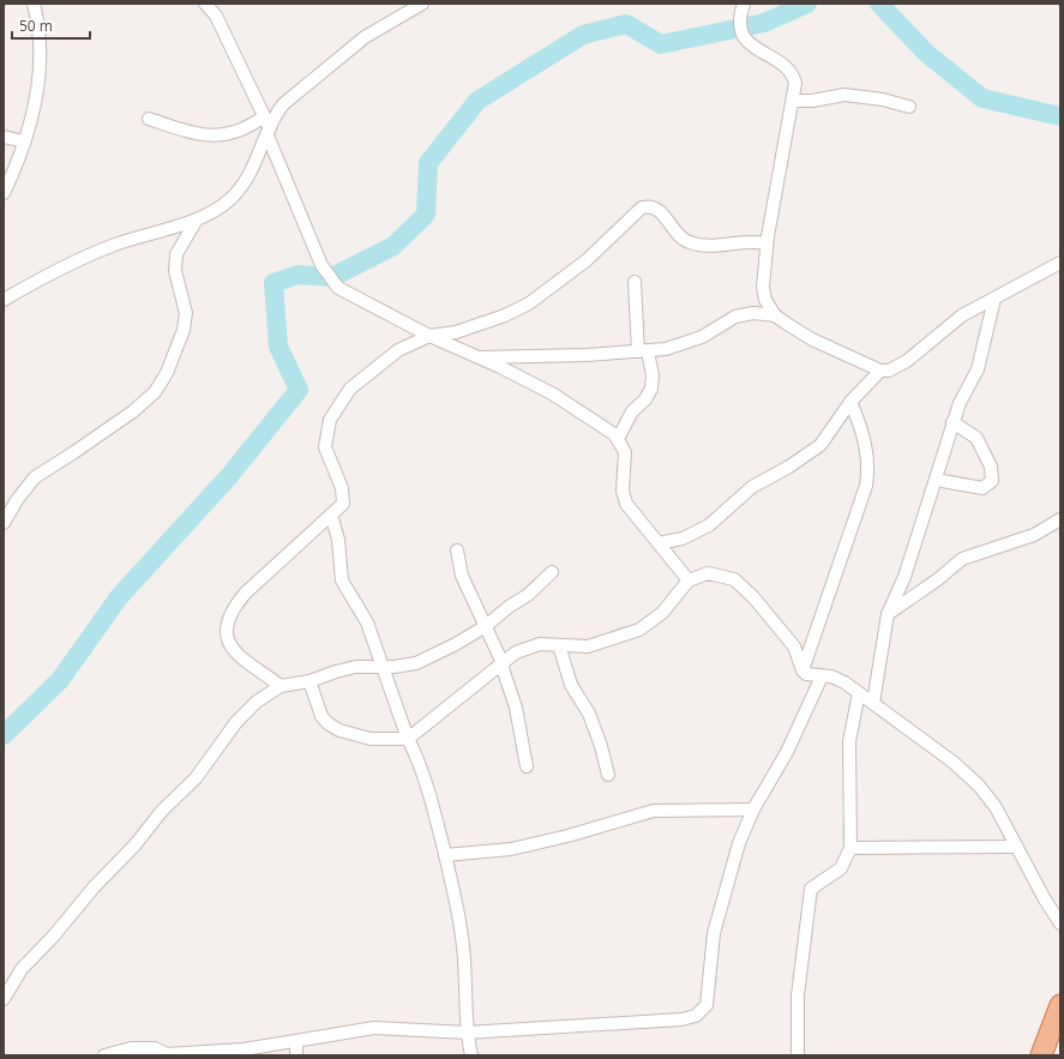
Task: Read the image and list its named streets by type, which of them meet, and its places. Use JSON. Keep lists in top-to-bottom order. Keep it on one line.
{"scale_bar":"50 m"}
